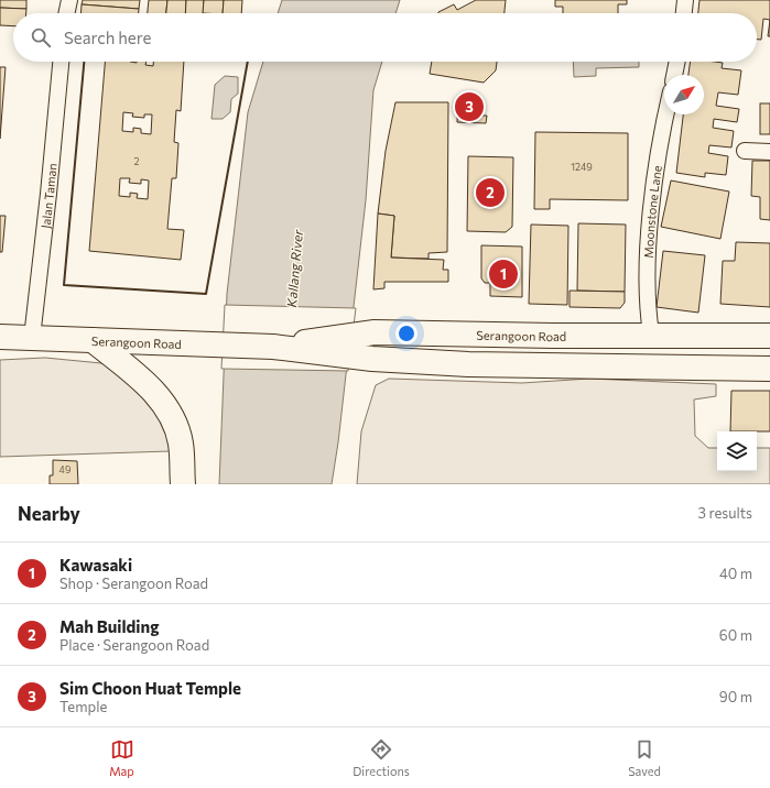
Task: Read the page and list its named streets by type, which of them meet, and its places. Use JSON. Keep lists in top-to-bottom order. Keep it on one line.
{"streets":{"main road":["Serangoon Road"],"street":["Jalan Taman","Moonstone Lane"]},"crossings":[["Jalan Taman","Serangoon Road"],["Moonstone Lane","Serangoon Road"]],"water":["Kallang River"],"house_numbers":["2","1249","49"],"north":"top right","page":{"search":"Search here","pins":["3","2","1"],"heading":["Nearby","3 results"],"list":[{"mark":"1","name":"Kawasaki","note":"Shop · Serangoon Road","value":"40 m"},{"mark":"2","name":"Mah Building","note":"Place · Serangoon Road","value":"60 m"},{"mark":"3","name":"Sim Choon Huat Temple","note":"Temple","value":"90 m"}],"nav":["Map","Directions","Saved"]}}
